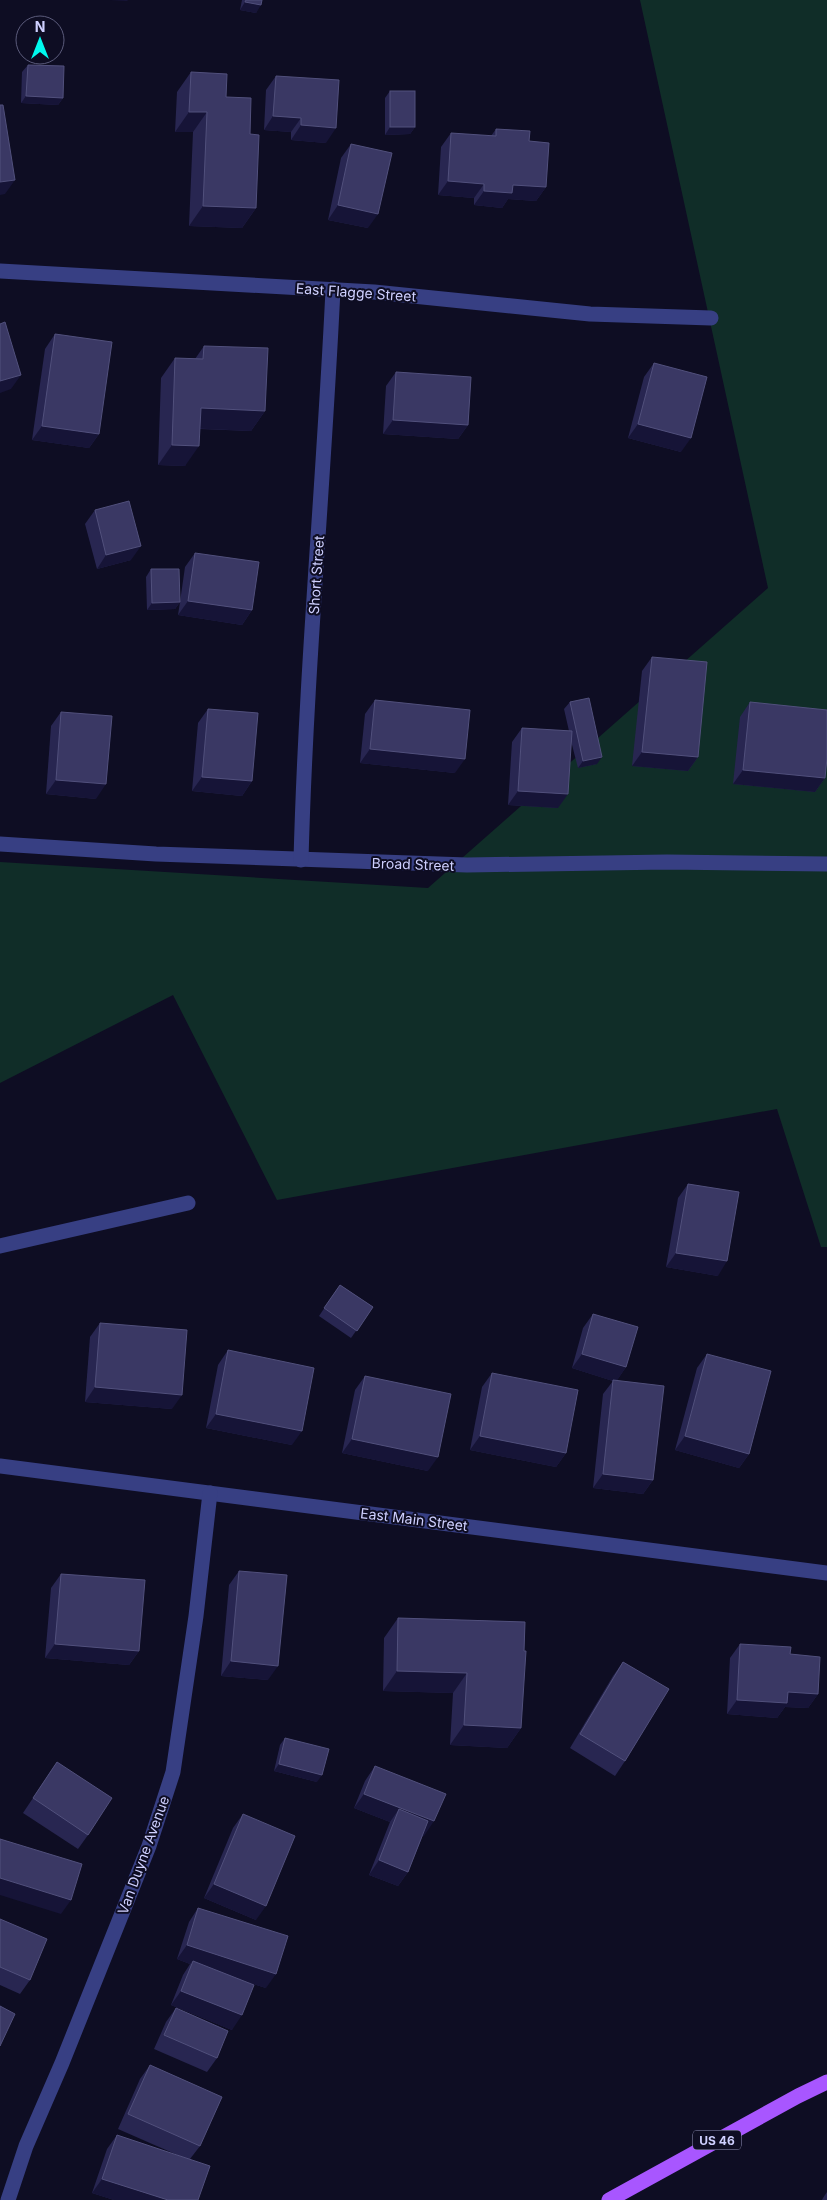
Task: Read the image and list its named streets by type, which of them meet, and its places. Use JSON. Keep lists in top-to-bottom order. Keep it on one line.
{"streets":{"main road":["US 46"],"street":["East Flagge Street","Short Street","Broad Street","East Main Street","Van Duyne Avenue"]},"crossings":[["East Flagge Street","Short Street"],["Short Street","Broad Street"],["East Main Street","Van Duyne Avenue"]],"north":"top"}
